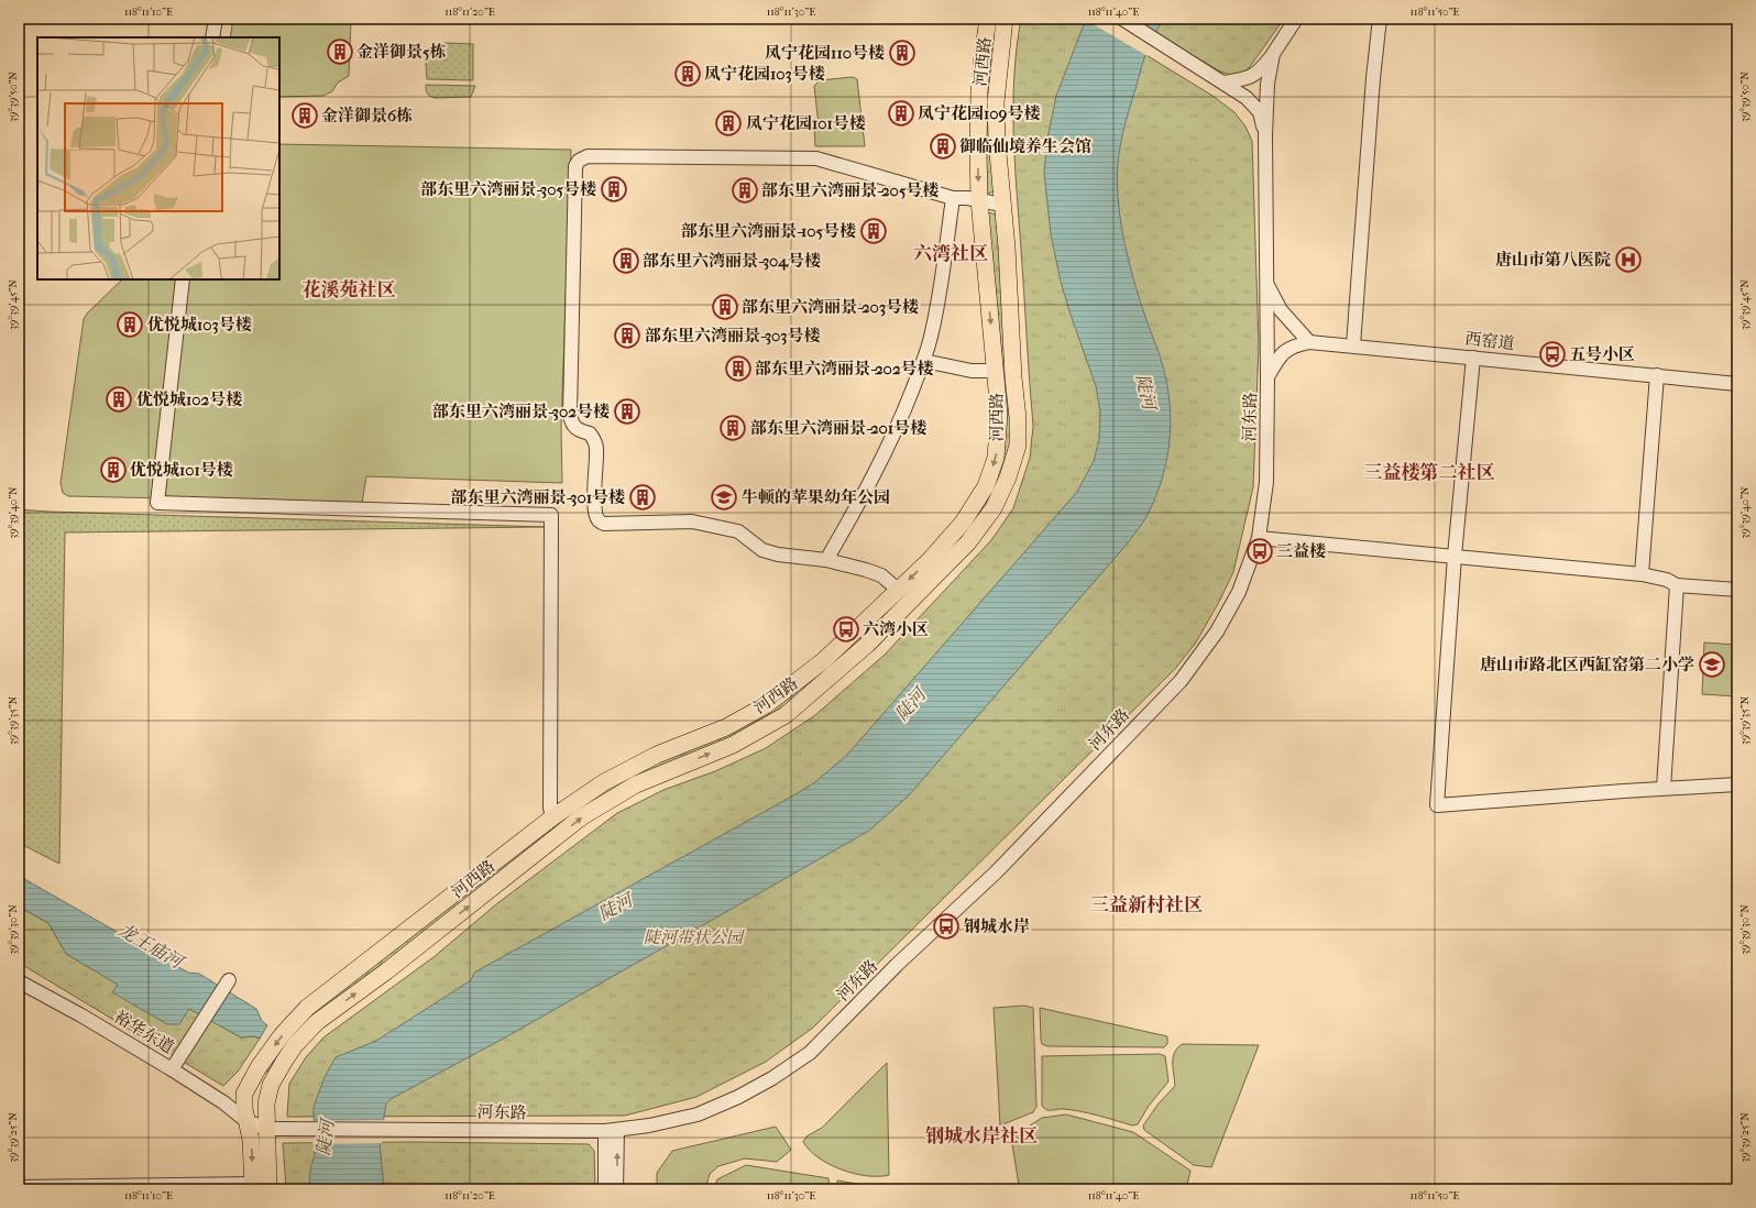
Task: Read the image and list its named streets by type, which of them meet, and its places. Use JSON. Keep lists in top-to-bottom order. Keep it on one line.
{"streets":{"main road":["河西路"],"street":["西窑道","河东路","裕华东道"]},"crossings":[["河西路","裕华东道"],["河东路","裕华东道"]],"districts":["六湾社区","花溪苑社区","三益楼第二社区","三益新村社区","钢城水岸社区"],"water":["陡河","龙王庙河"],"parks":["陡河带状公园"],"places":{"building":["金洋御景5栋","凤宁花园110号楼","凤宁花园103号楼","凤宁花园109号楼","金洋御景6栋","凤宁花园101号楼","御临仙境养生会馆","部东里六湾丽景-305号楼","部东里六湾丽景-205号楼","部东里六湾丽景-105号楼","部东里六湾丽景-304号楼","部东里六湾丽景-203号楼","优悦城103号楼","部东里六湾丽景-303号楼","部东里六湾丽景-202号楼","优悦城102号楼","部东里六湾丽景-302号楼","部东里六湾丽景-201号楼","优悦城101号楼","部东里六湾丽景-301号楼"],"hospital":["唐山市第八医院"],"bus stop":["五号小区","三益楼","六湾小区","钢城水岸"],"school or university":["牛顿的苹果幼年公园","唐山市路北区西缸窑第二小学"]},"coordinates":["118°11'10\"E","118°11'20\"E","118°11'30\"E","118°11'40\"E","118°11'50\"E","39°39'50\"N","39°39'45\"N","39°39'40\"N","39°39'35\"N","39°39'30\"N","39°39'25\"N"]}
